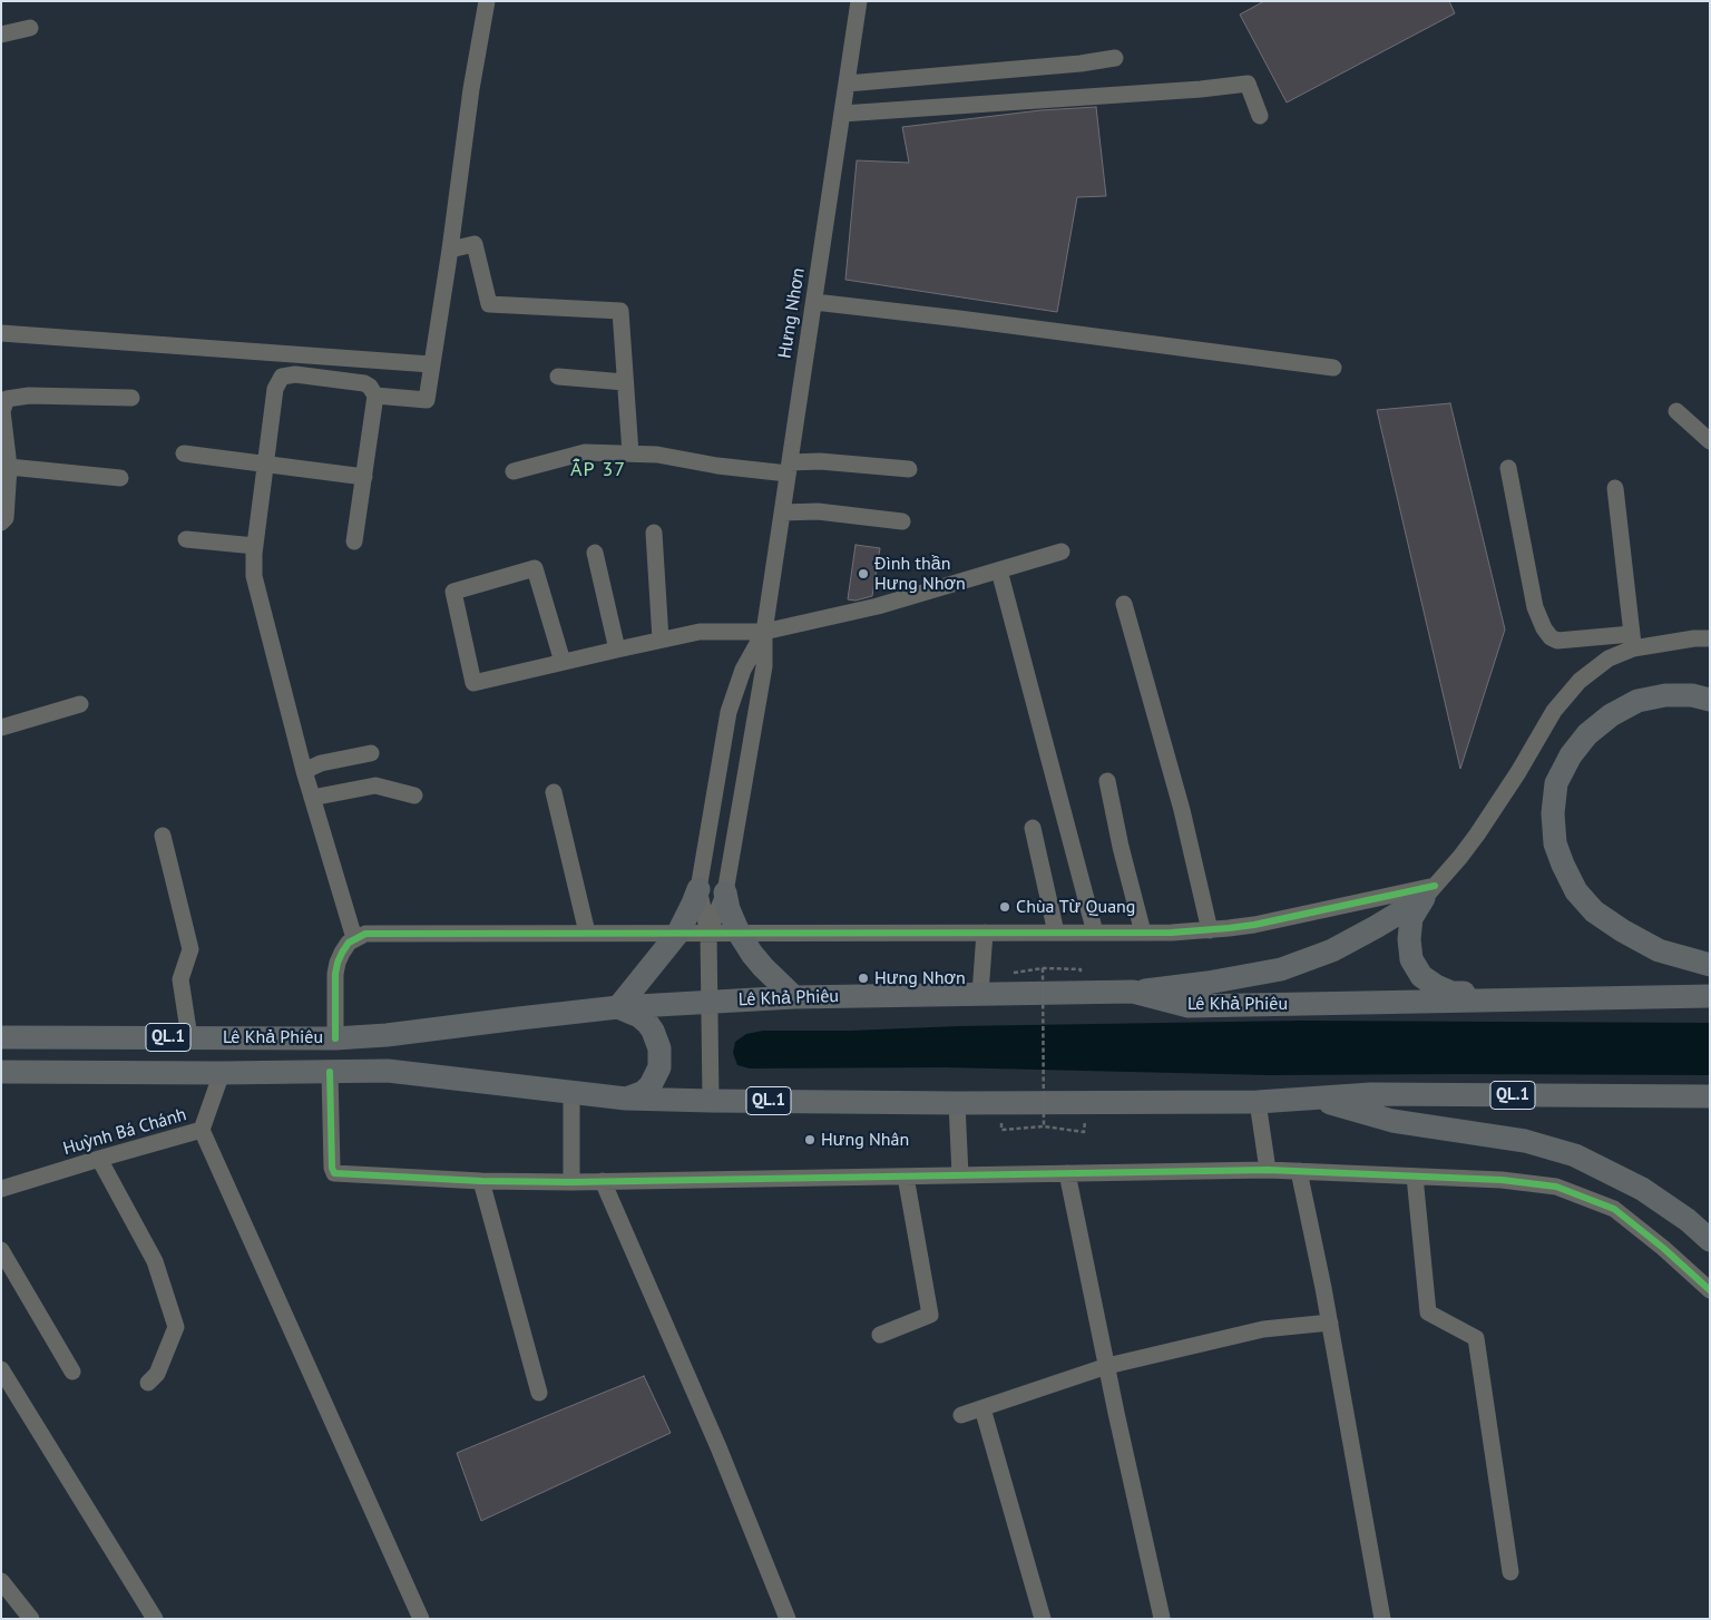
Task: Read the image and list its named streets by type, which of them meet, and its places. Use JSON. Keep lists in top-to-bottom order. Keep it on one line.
{"streets":{"highway":["Lê Khả Phiêu","QL.1"],"street":["Hưng Nhơn","Huỳnh Bá Chánh"]},"crossings":[["Hưng Nhơn","Lê Khả Phiêu"],["Lê Khả Phiêu","Huỳnh Bá Chánh"]],"districts":["ẤP 37"],"places":["Đình thần Hưng Nhơn","Chùa Từ Quang","Hưng Nhơn","Hưng Nhân"]}
